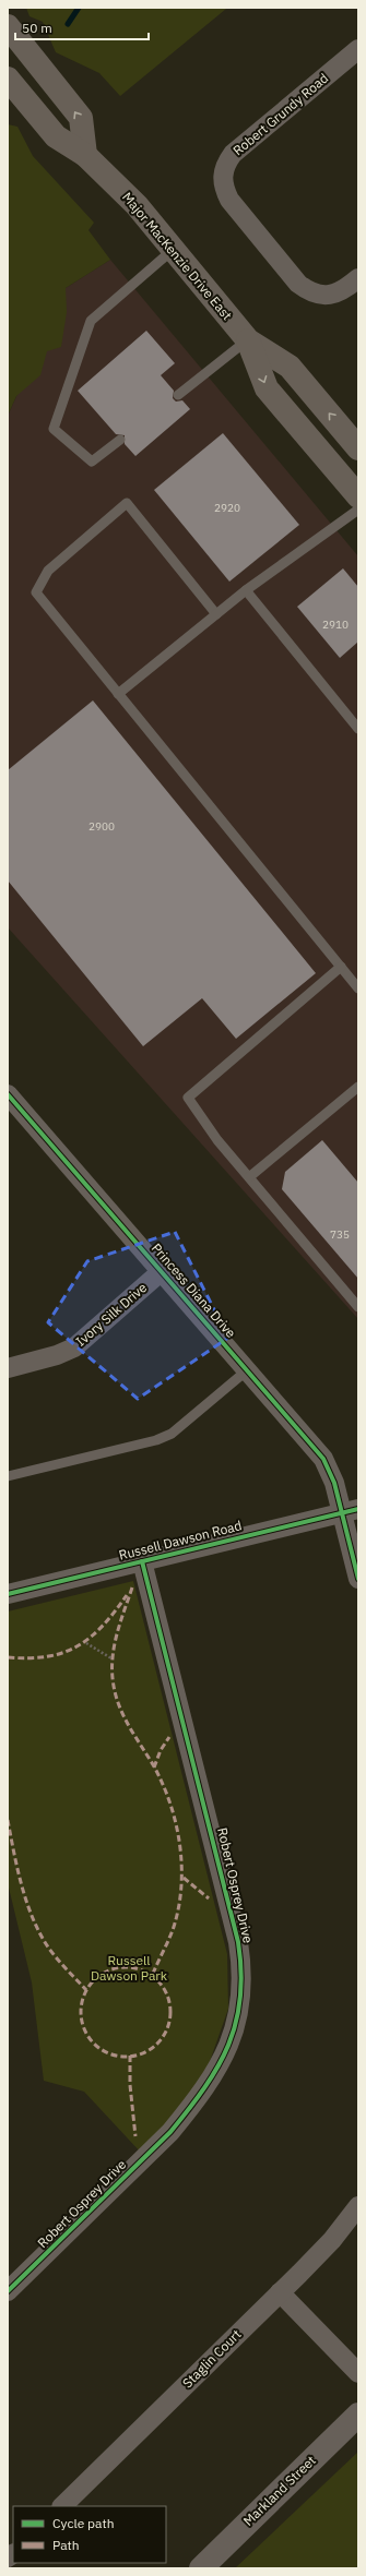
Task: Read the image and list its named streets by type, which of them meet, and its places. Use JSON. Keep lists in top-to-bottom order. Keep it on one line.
{"streets":{"main road":["Major MacKenzie Drive East"],"street":["Robert Grundy Road","Princess Diana Drive","Ivory Silk Drive","Russell Dawson Road","Robert Osprey Drive","Staglin Court","Markland Street"]},"crossings":[["Princess Diana Drive","Ivory Silk Drive"],["Princess Diana Drive","Russell Dawson Road"],["Russell Dawson Road","Robert Osprey Drive"]],"parks":["Russell Dawson Park"],"house_numbers":["2920","2910","2900","735"],"legend":["Cycle path","Path"],"scale_bar":"50 m"}
